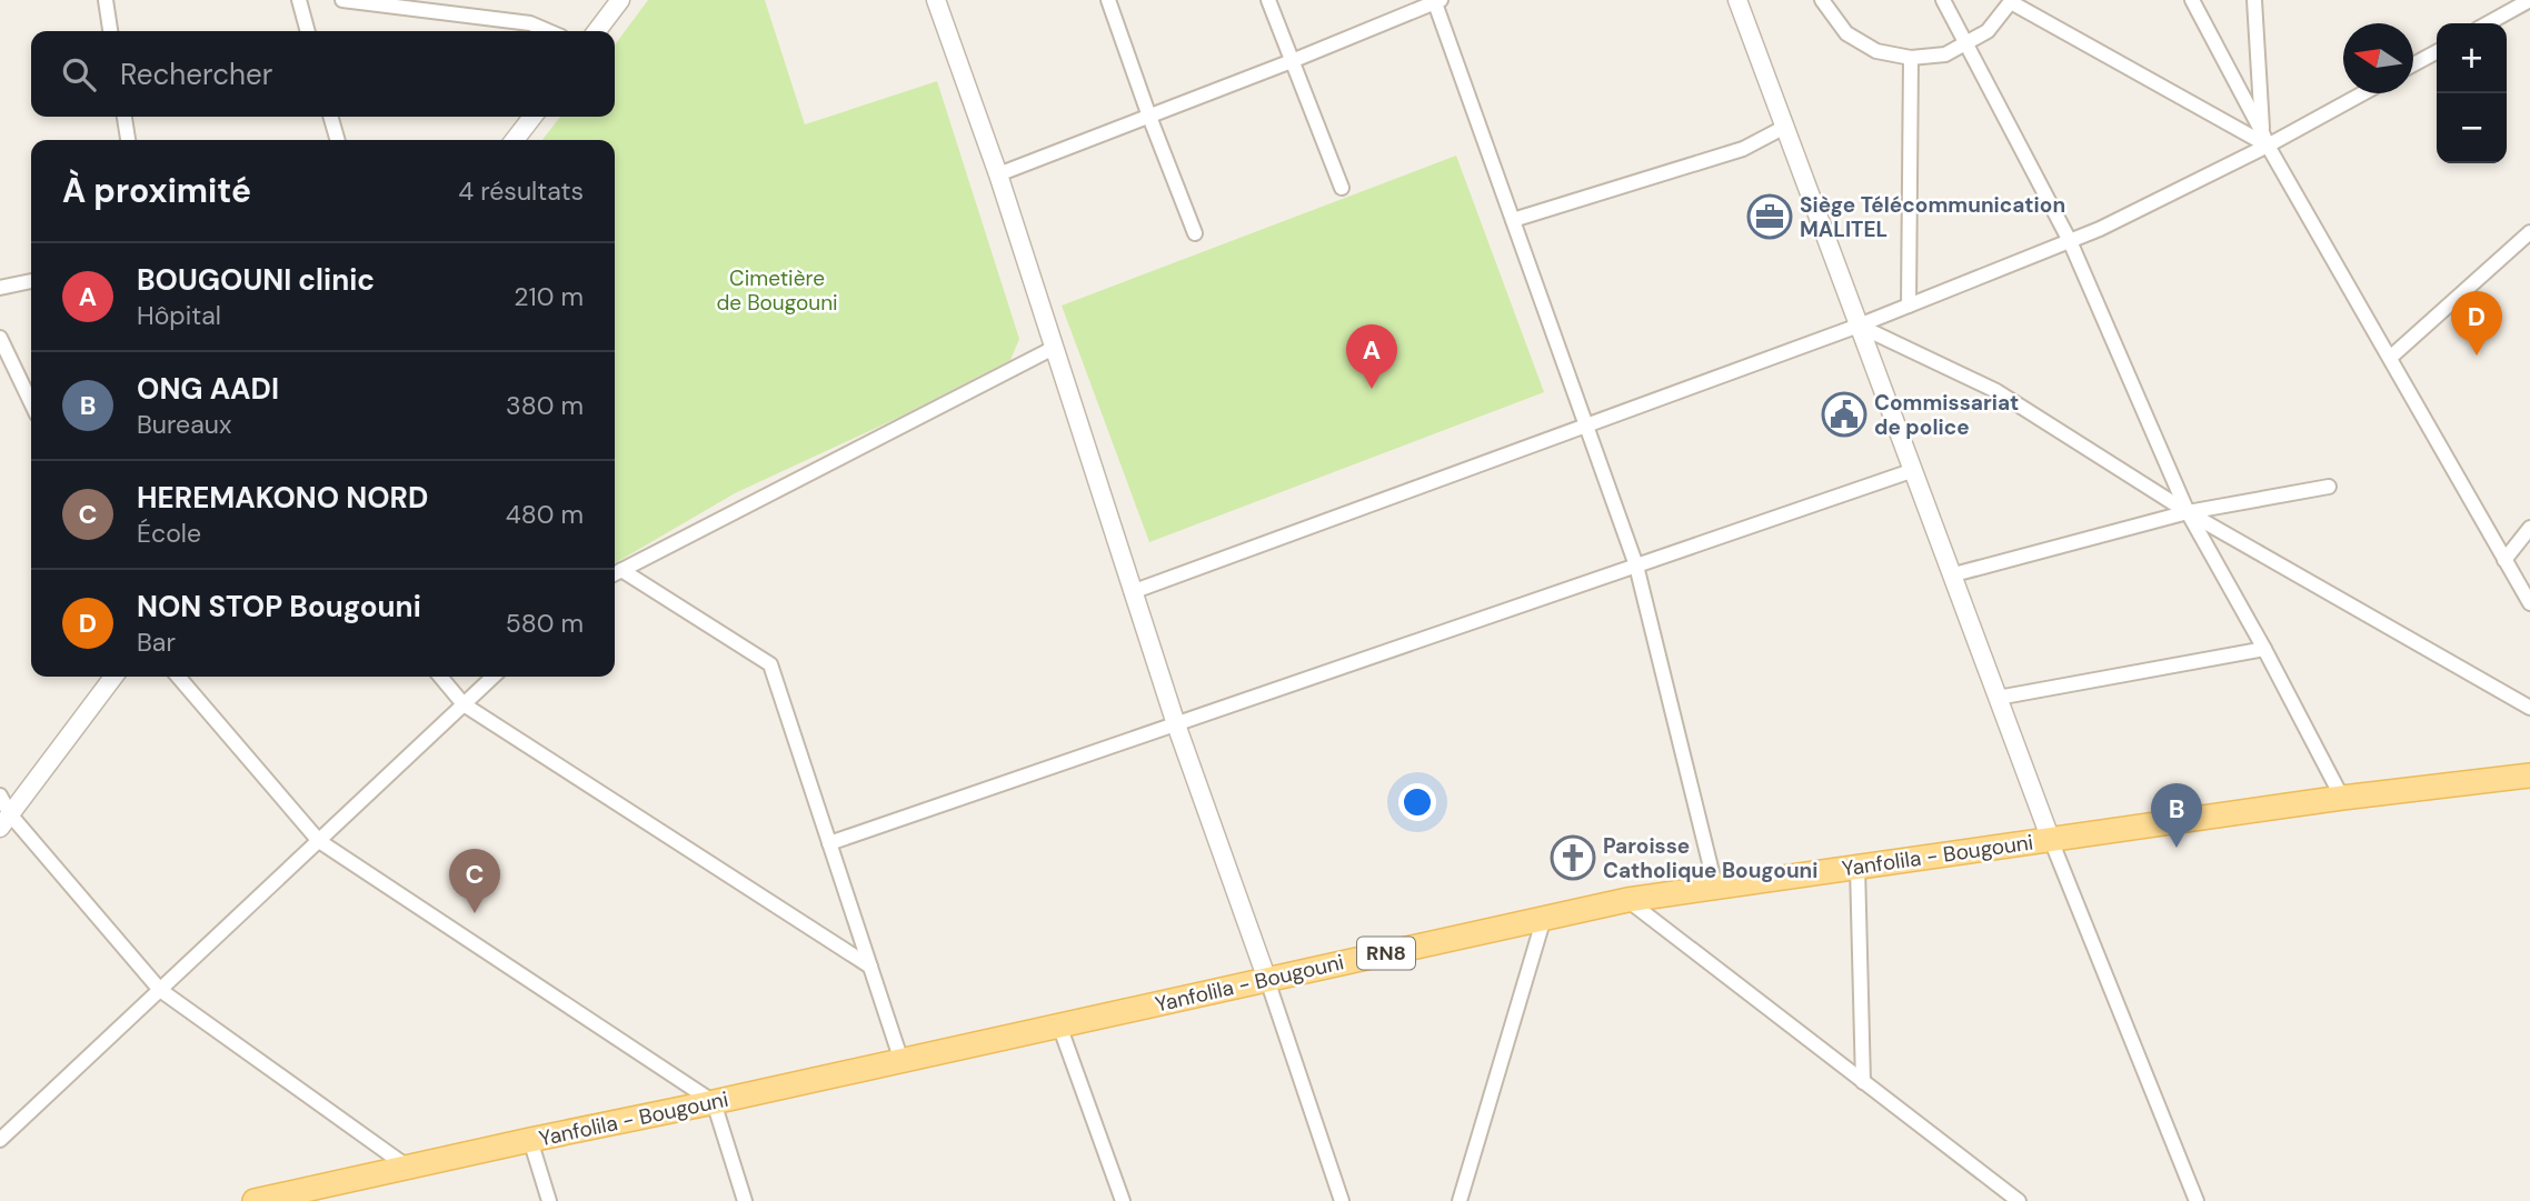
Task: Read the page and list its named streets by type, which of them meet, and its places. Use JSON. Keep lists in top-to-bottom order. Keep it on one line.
{"streets":{"main road":["Yanfolila - Bougouni","RN8"]},"parks":["Cimetière de Bougouni"],"places":{"office":["Siège Télécommunication MALITEL"],"public building":["Commissariat de police"],"church":["Paroisse Catholique Bougouni"]},"north":"left","page":{"map_buttons":["+","−"],"search":"Rechercher","heading":["À proximité","4 résultats"],"list":[{"mark":"A","name":"BOUGOUNI clinic","note":"Hôpital","value":"210 m"},{"mark":"B","name":"ONG AADI","note":"Bureaux","value":"380 m"},{"mark":"C","name":"HEREMAKONO NORD","note":"École","value":"480 m"},{"mark":"D","name":"NON STOP Bougouni","note":"Bar","value":"580 m"}],"pins":["D","A","B","C"]}}
